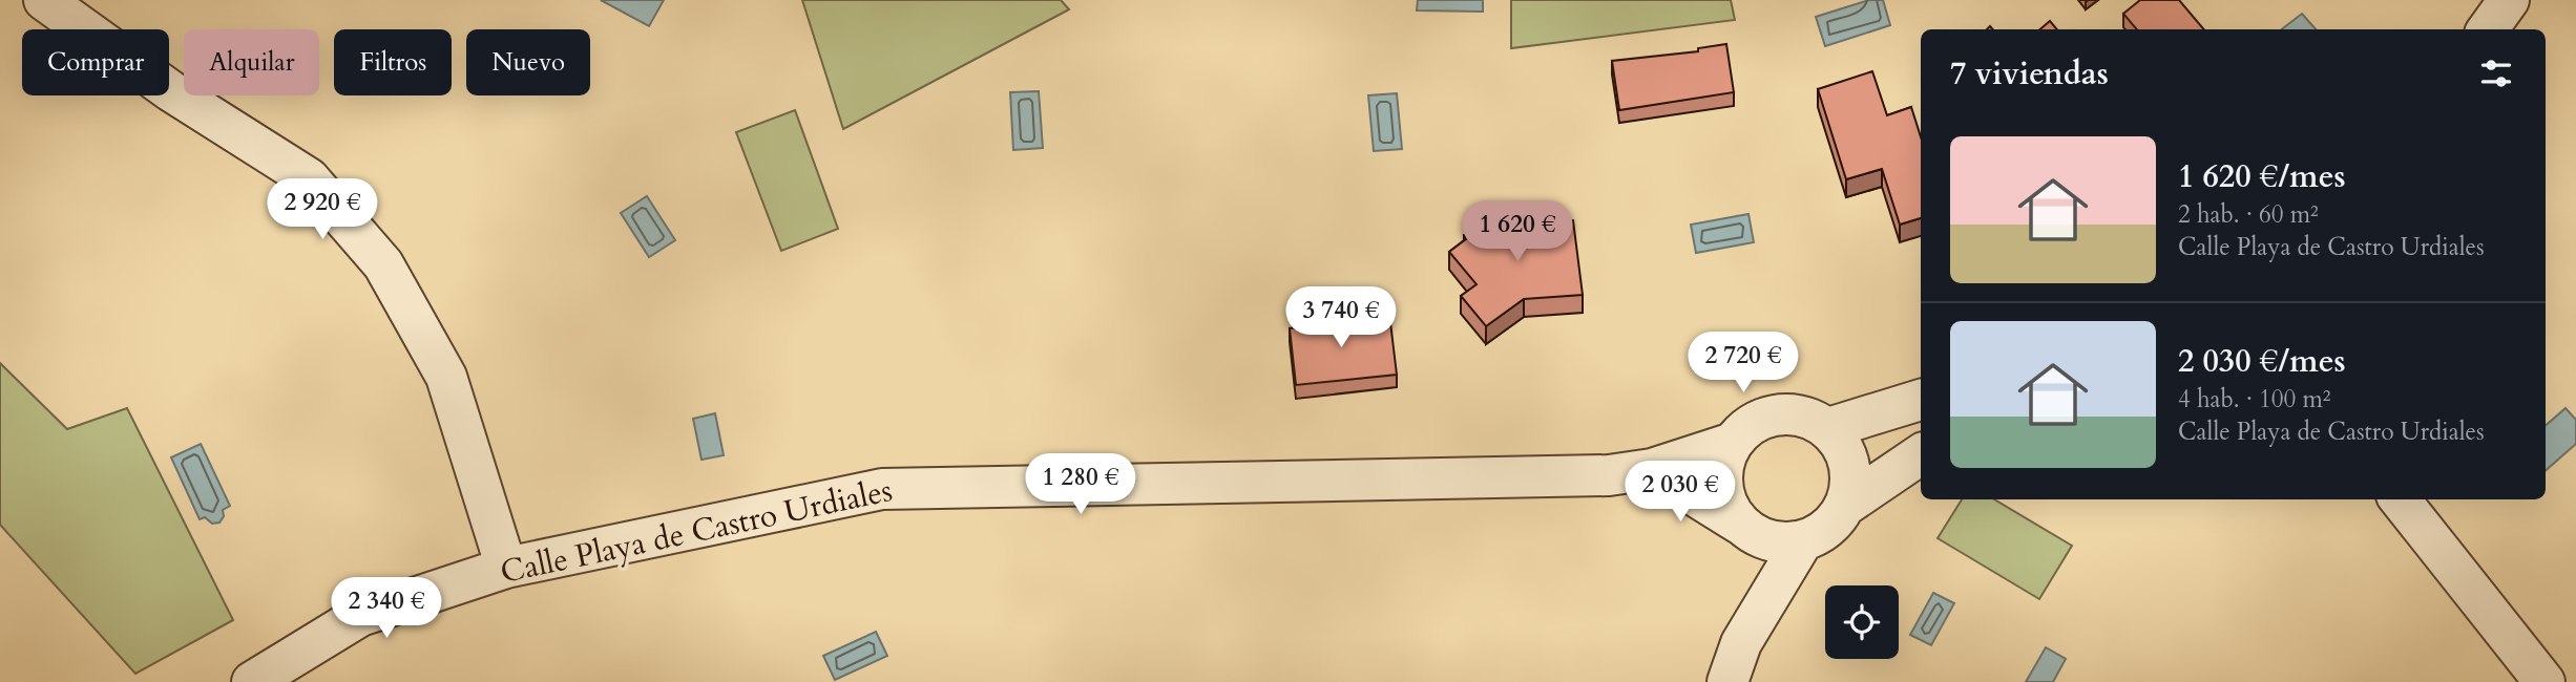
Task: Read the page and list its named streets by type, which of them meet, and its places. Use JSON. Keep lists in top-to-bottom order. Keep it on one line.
{"streets":{"street":["Calle Playa de Castro Urdiales"]},"page":{"chip":["Comprar","Alquilar","Filtros","Nuevo"],"heading":"7 viviendas","list":[{"name":"1 620 €/mes","note":"2 hab. · 60 m² · Calle Playa de Castro Urdiales"},{"name":"2 030 €/mes","note":"4 hab. · 100 m² · Calle Playa de Castro Urdiales"}],"price":["2 920 €","1 620 €","3 740 €","2 720 €","1 280 €","2 030 €","2 340 €"]}}
